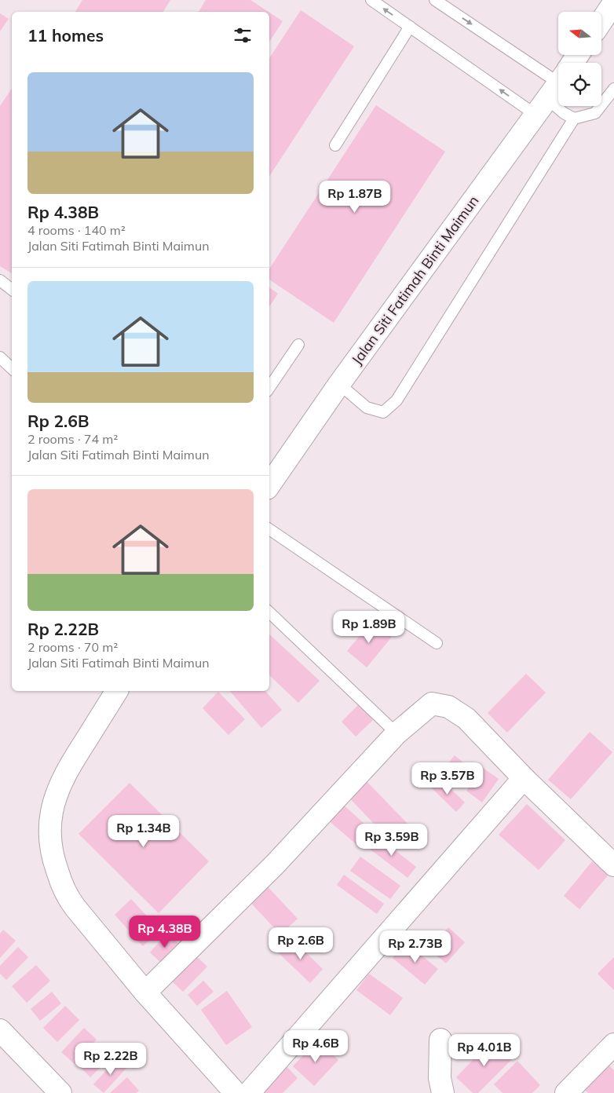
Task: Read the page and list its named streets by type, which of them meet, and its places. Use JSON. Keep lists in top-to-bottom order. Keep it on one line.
{"streets":{"street":["Jalan Siti Fatimah Binti Maimun"]},"north":"left","page":{"heading":"11 homes","list":[{"name":"Rp 4.38B","note":"4 rooms · 140 m² · Jalan Siti Fatimah Binti Maimun"},{"name":"Rp 2.6B","note":"2 rooms · 74 m² · Jalan Siti Fatimah Binti Maimun"},{"name":"Rp 2.22B","note":"2 rooms · 70 m² · Jalan Siti Fatimah Binti Maimun"}],"price":["Rp 1.87B","Rp 1.89B","Rp 3.57B","Rp 1.34B","Rp 3.59B","Rp 4.38B","Rp 2.6B","Rp 2.73B","Rp 4.6B","Rp 4.01B","Rp 2.22B"]}}
